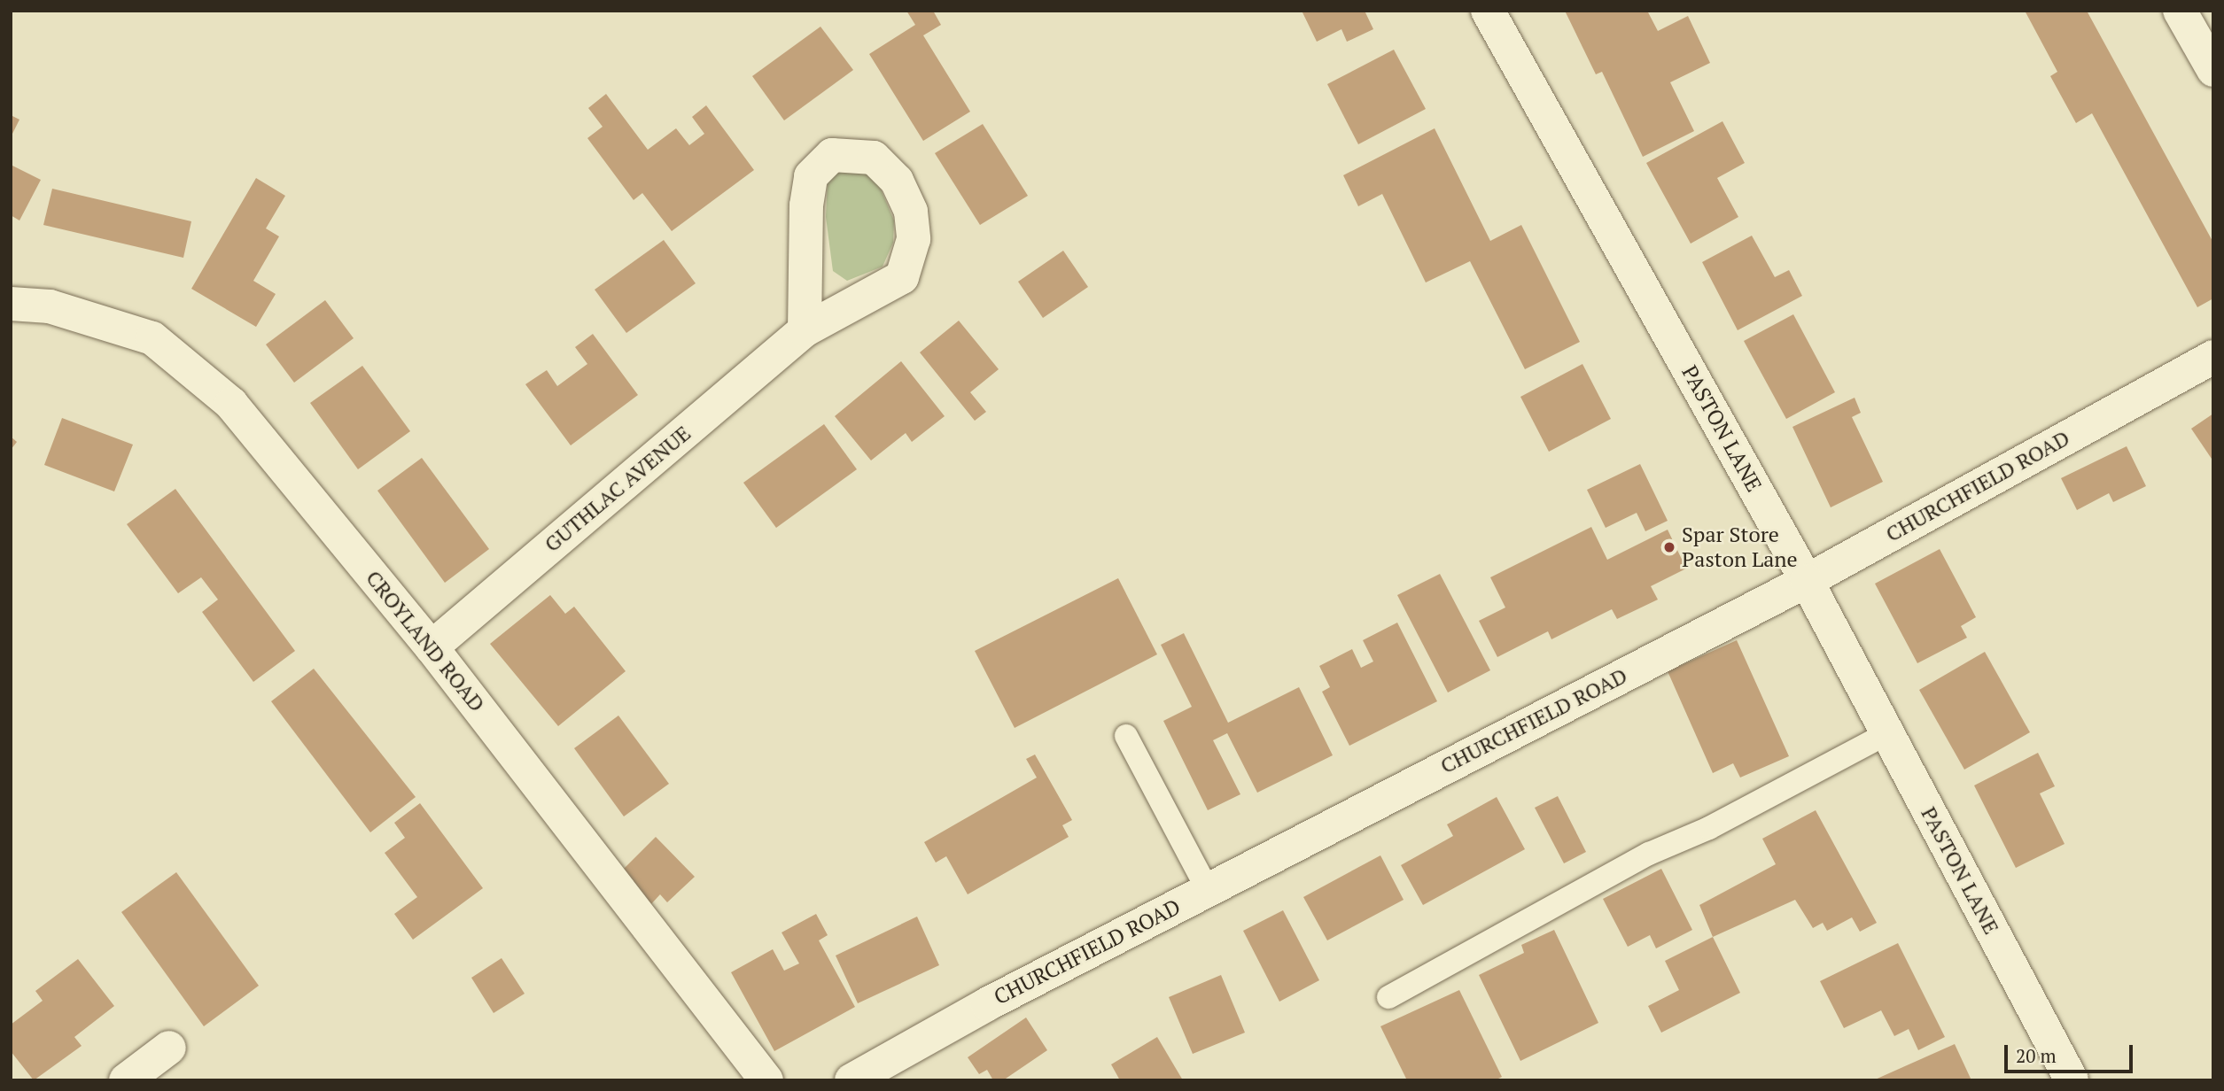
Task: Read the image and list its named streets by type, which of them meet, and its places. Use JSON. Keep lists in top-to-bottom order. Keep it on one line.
{"streets":{"street":["PASTON LANE","CHURCHFIELD ROAD","GUTHLAC AVENUE","CROYLAND ROAD"]},"crossings":[["PASTON LANE","CHURCHFIELD ROAD"],["GUTHLAC AVENUE","CROYLAND ROAD"]],"places":["Spar Store Paston Lane"],"scale_bar":"20 m"}
